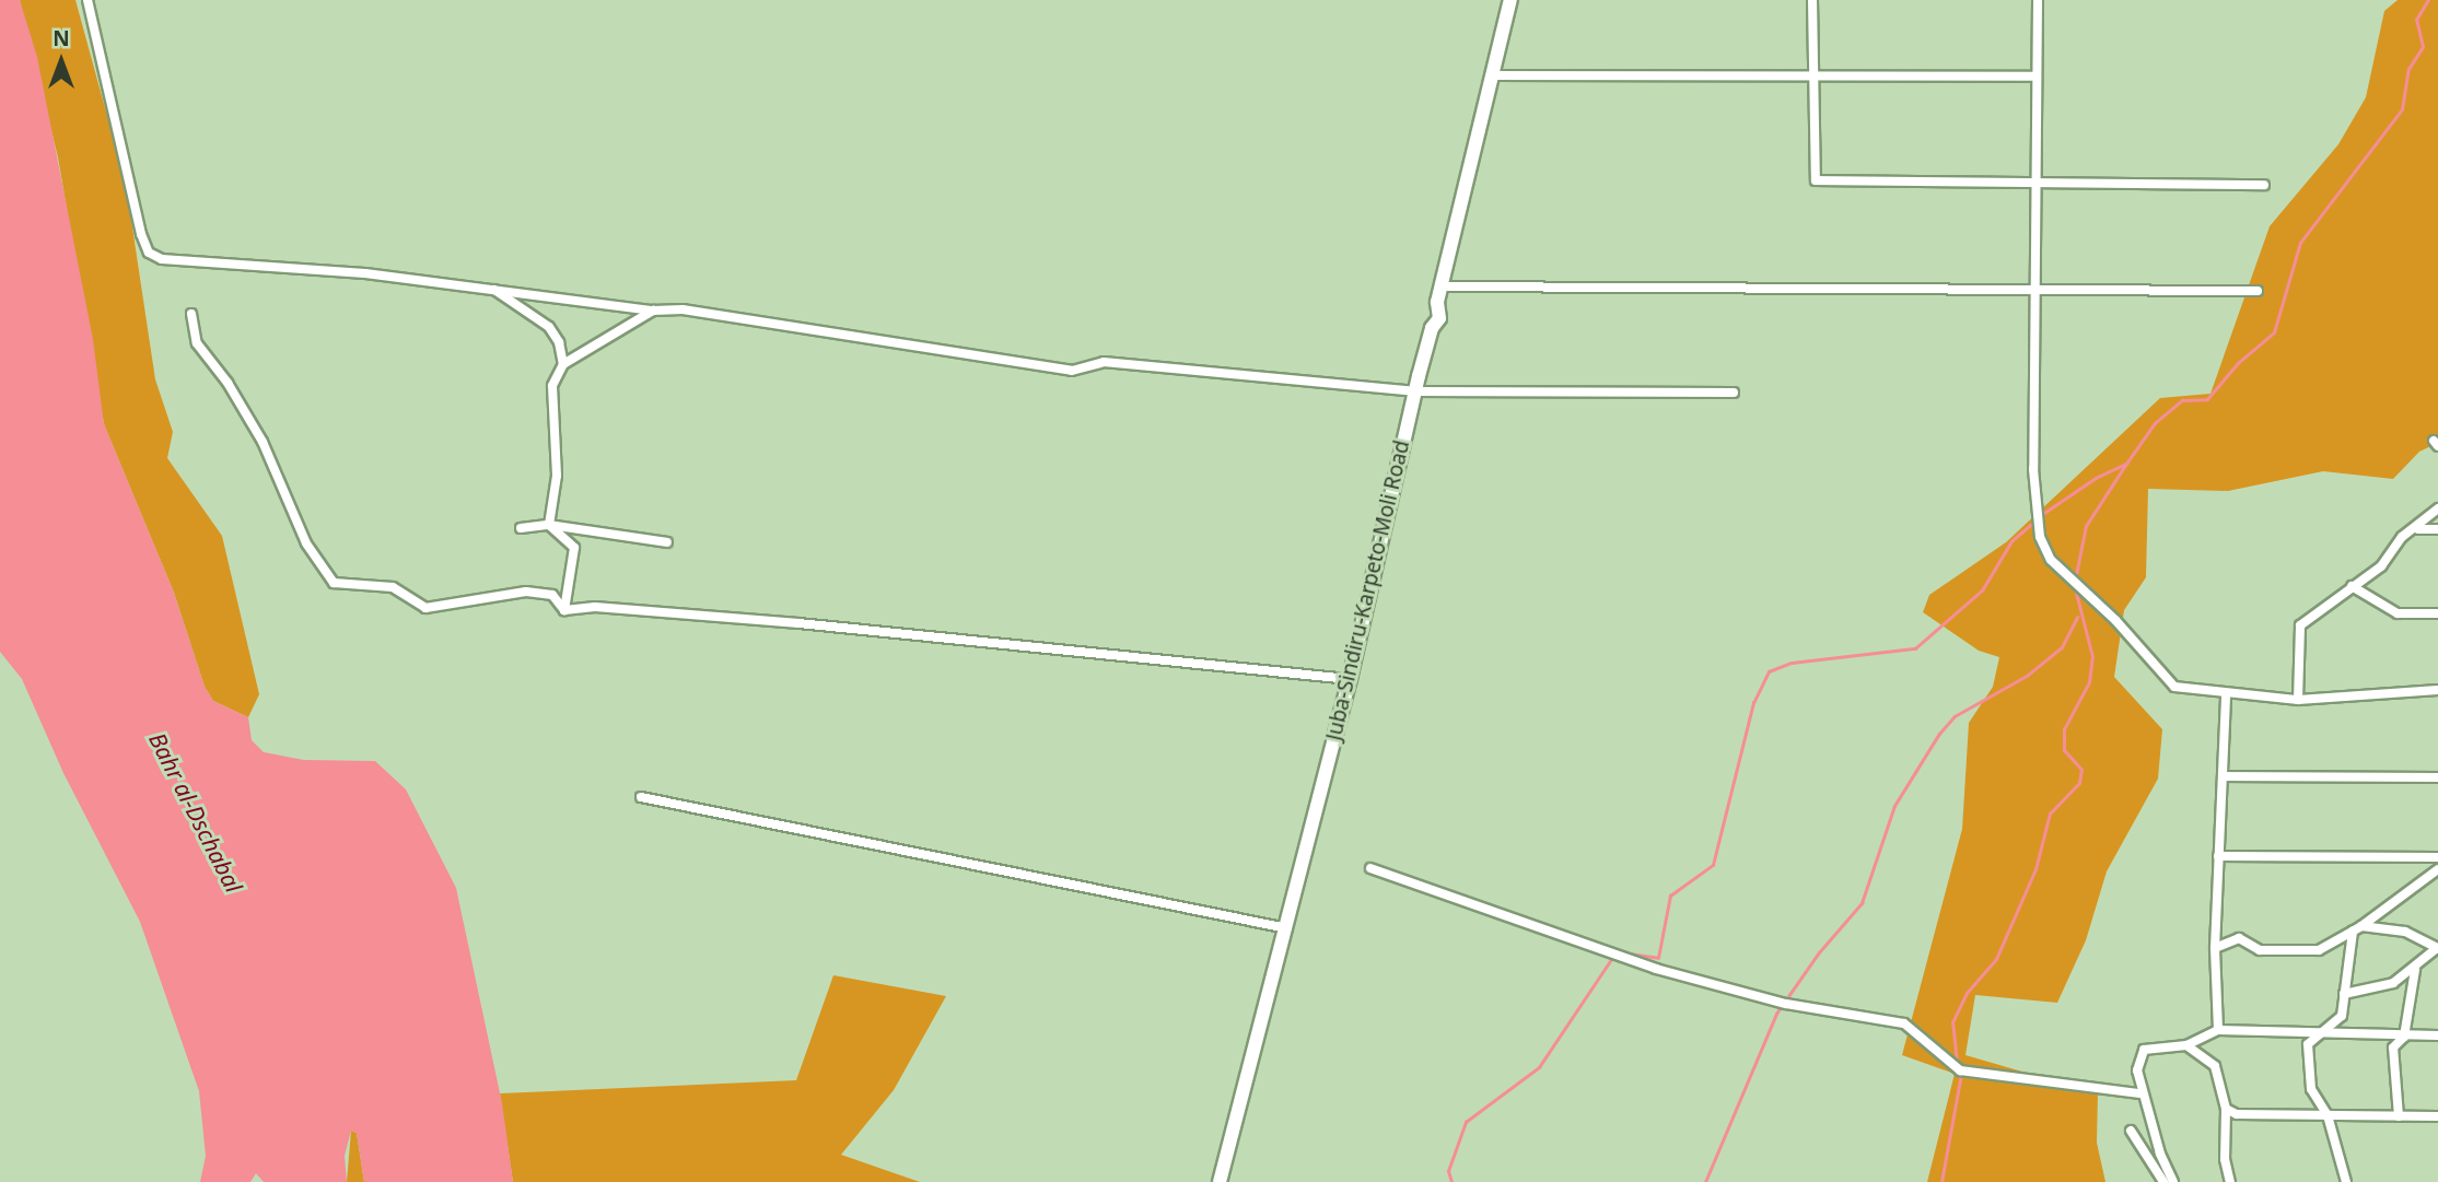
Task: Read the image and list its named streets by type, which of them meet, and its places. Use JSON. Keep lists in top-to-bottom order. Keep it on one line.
{"streets":{"main road":["Juba-Sindiru-Karpeto-Moli Road"]},"water":["Bahr al-Dschabal"],"north":"top"}
